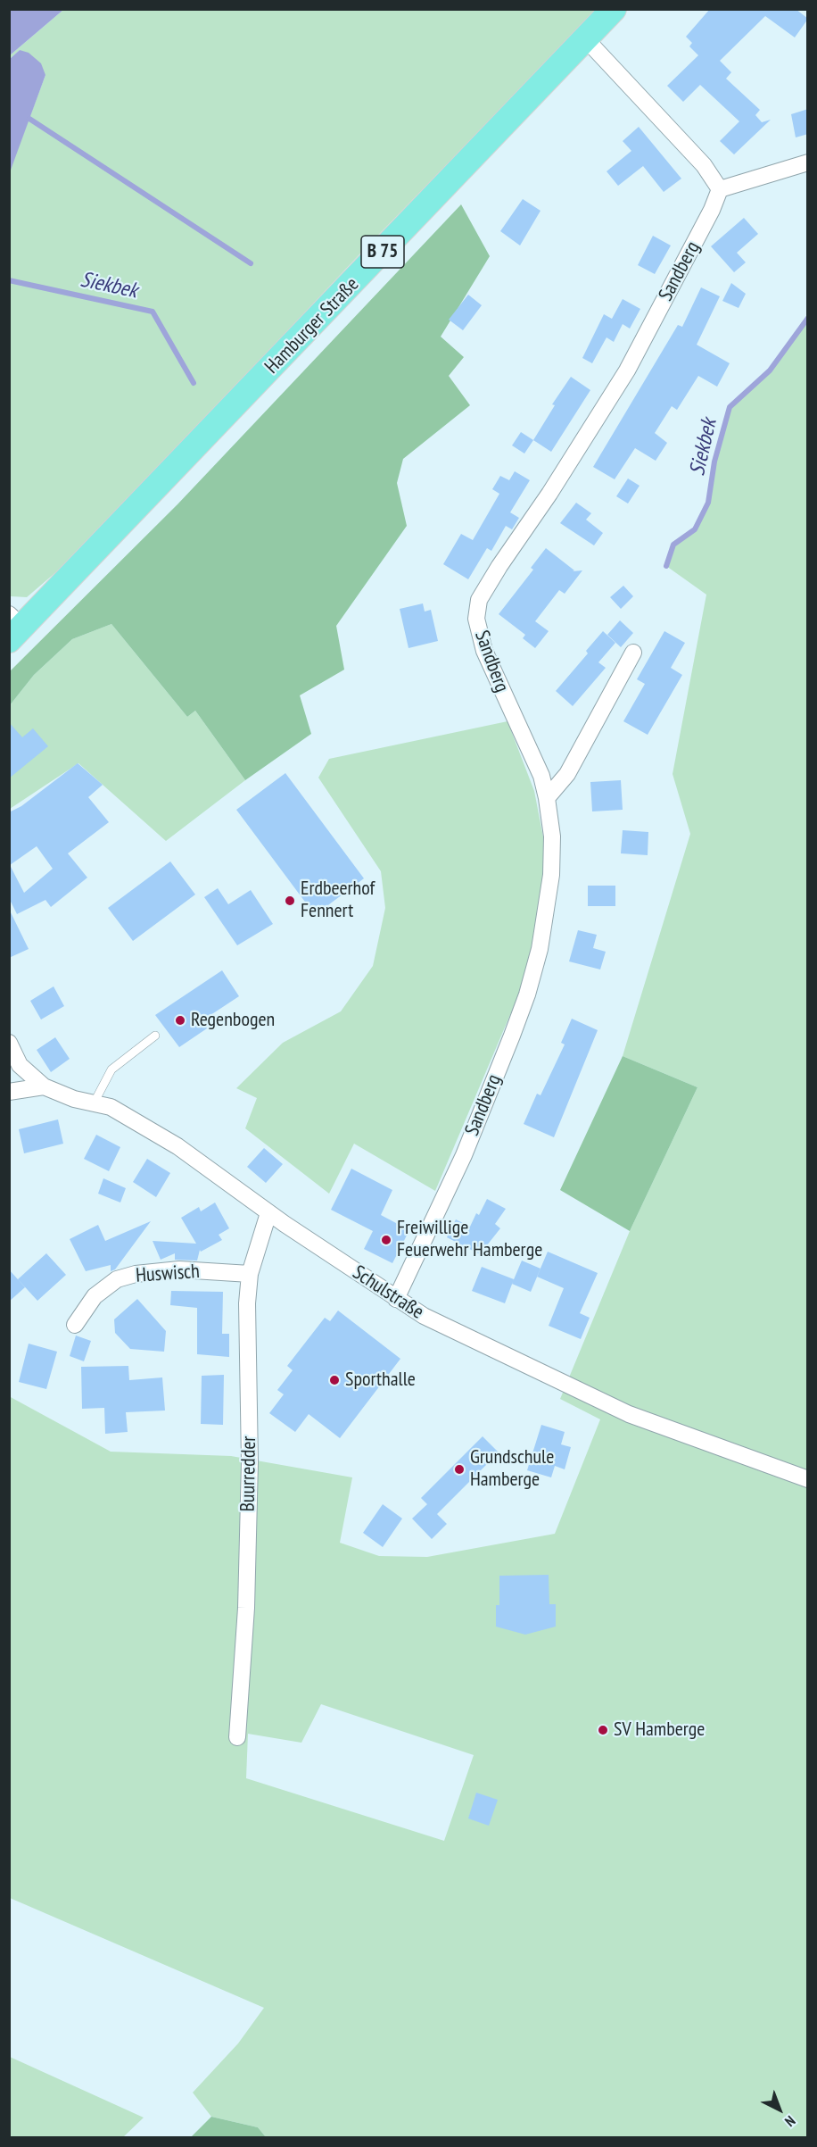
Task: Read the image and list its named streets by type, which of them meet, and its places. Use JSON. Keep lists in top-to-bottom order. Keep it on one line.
{"streets":{"main road":["B 75","Hamburger Straße"],"street":["Sandberg","Huswisch","Schulstraße","Buurredder"]},"crossings":[["Sandberg","Schulstraße"],["Huswisch","Buurredder"],["Schulstraße","Buurredder"]],"water":["Siekbek"],"places":["Erdbeerhof Fennert","Regenbogen","Freiwillige Feuerwehr Hamberge","Sporthalle","Grundschule Hamberge","SV Hamberge"],"north":"bottom right"}
